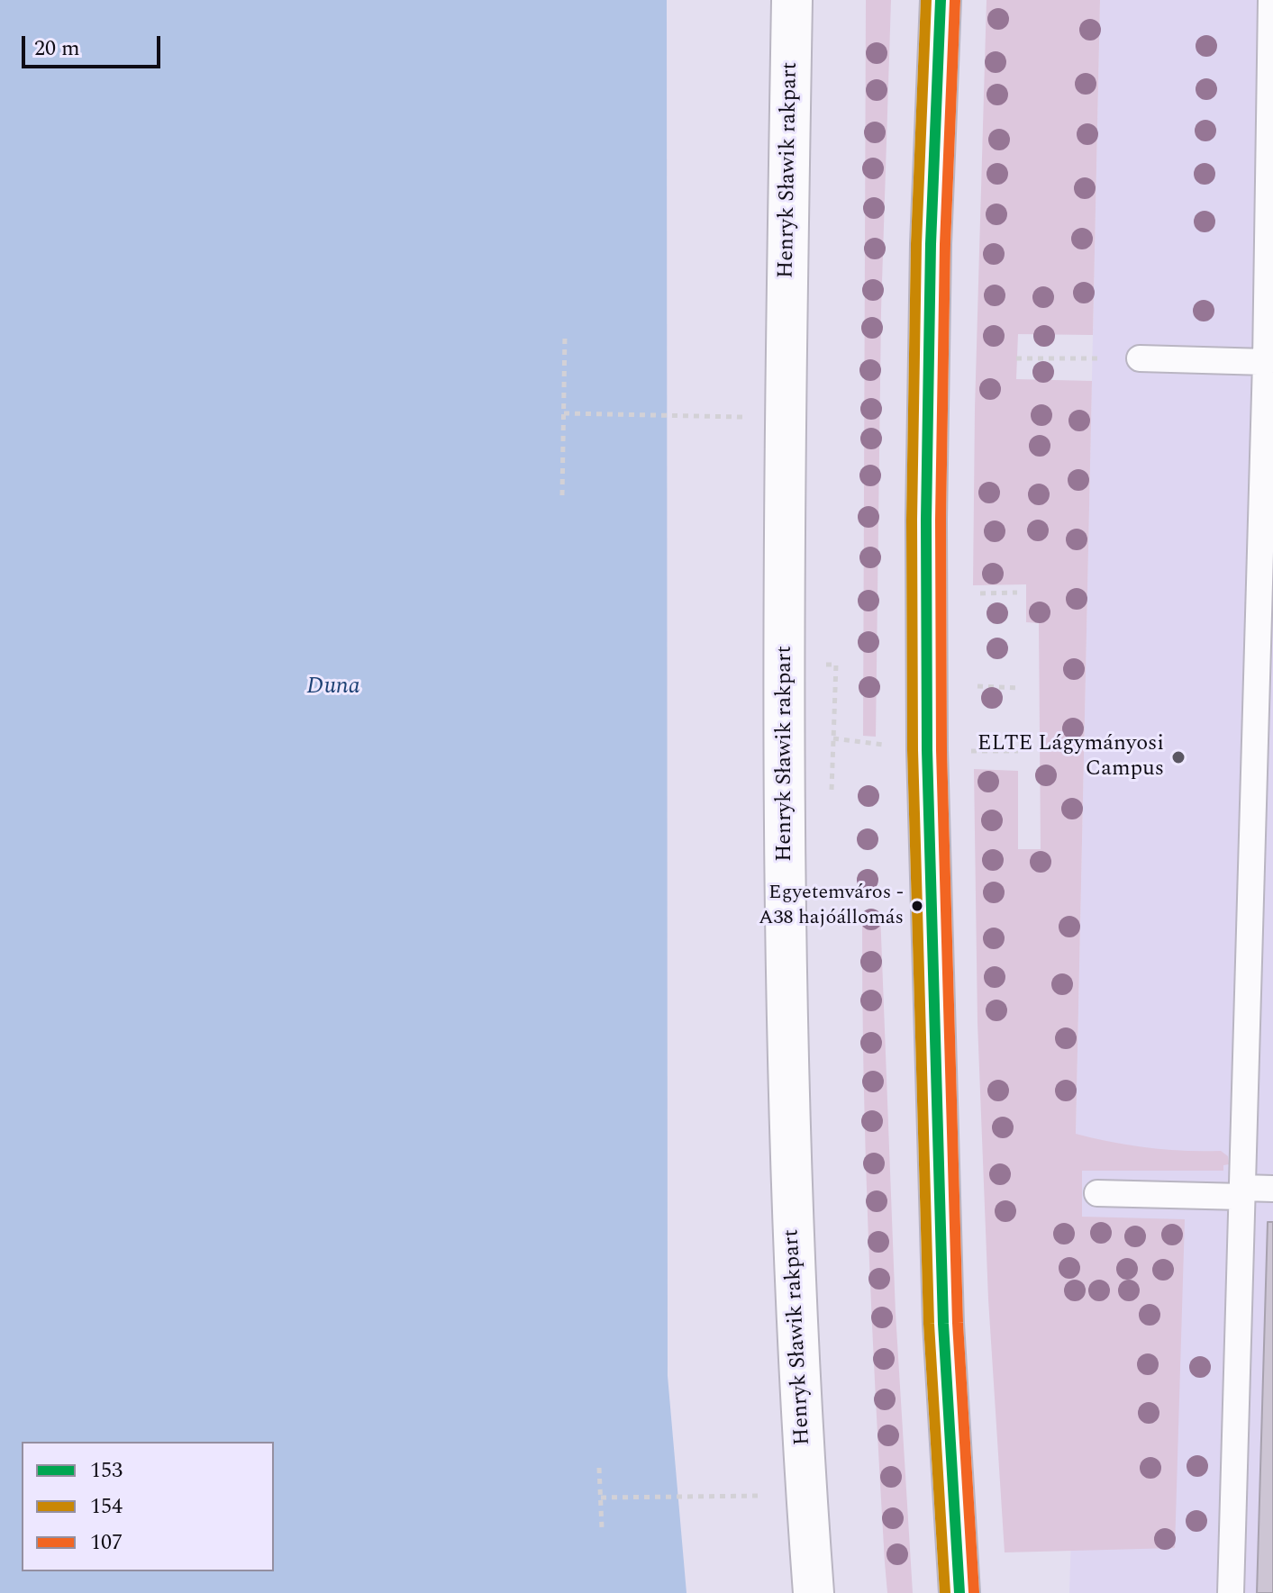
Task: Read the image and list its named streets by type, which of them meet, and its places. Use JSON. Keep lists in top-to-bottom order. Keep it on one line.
{"streets":{"main road":["Henryk Sławik rakpart"]},"water":["Duna"],"places":["ELTE Lágymányosi Campus","Egyetemváros - A38 hajóállomás"],"lines":["transit line 153","transit line 154","transit line 107"],"legend":["153","154","107"],"scale_bar":"20 m"}
